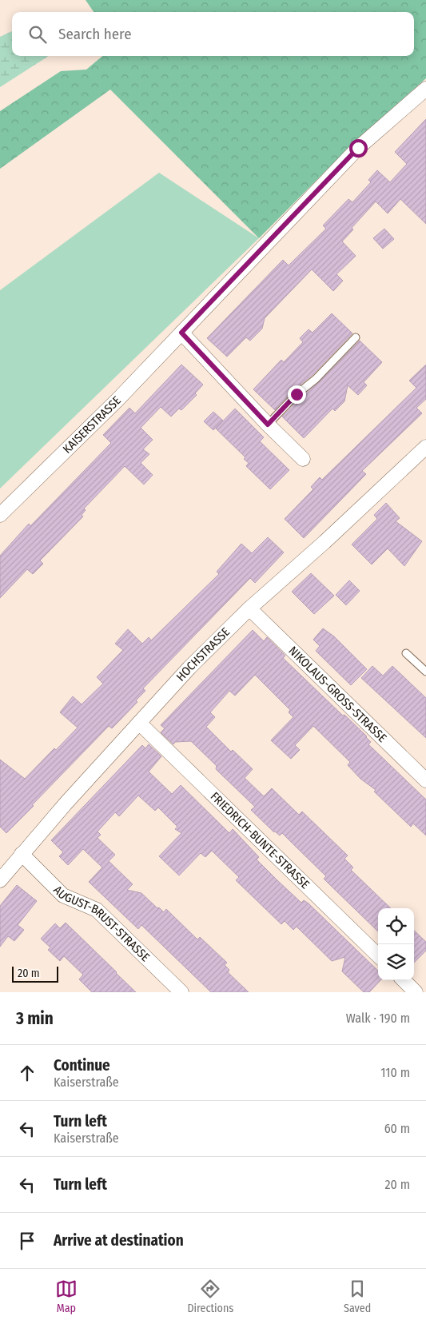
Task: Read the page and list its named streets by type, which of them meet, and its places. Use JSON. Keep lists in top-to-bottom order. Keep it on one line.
{"streets":{"street":["KAISERSTRASSE","HOCHSTRASSE","NIKOLAUS-GROSS-STRASSE","FRIEDRICH-BUNTE-STRASSE","AUGUST-BRUST-STRASSE"]},"crossings":[["HOCHSTRASSE","NIKOLAUS-GROSS-STRASSE"],["HOCHSTRASSE","FRIEDRICH-BUNTE-STRASSE"],["HOCHSTRASSE","AUGUST-BRUST-STRASSE"]],"scale_bar":"20 m","page":{"search":"Search here","scale":"20 m","heading":["3 min","Walk · 190 m"],"list":[["Continue","Kaiserstraße","110 m"],["Turn left","Kaiserstraße","60 m"],["Turn left","20 m"],"Arrive at destination"],"nav":["Map","Directions","Saved"]}}
